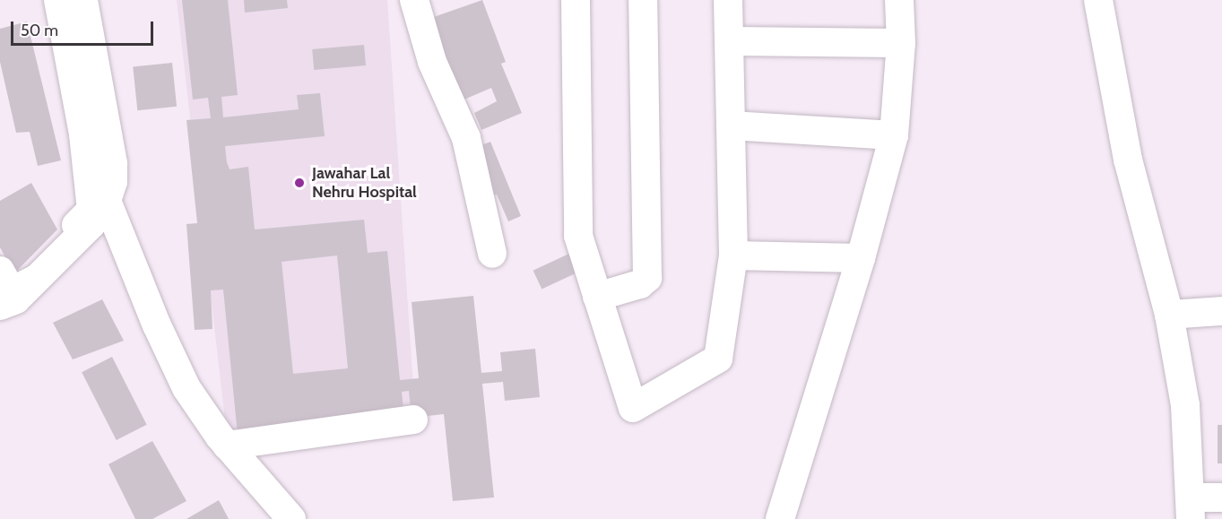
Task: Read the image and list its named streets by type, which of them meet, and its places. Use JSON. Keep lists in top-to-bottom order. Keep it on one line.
{"places":["Jawahar Lal Nehru Hospital"],"scale_bar":"50 m"}
